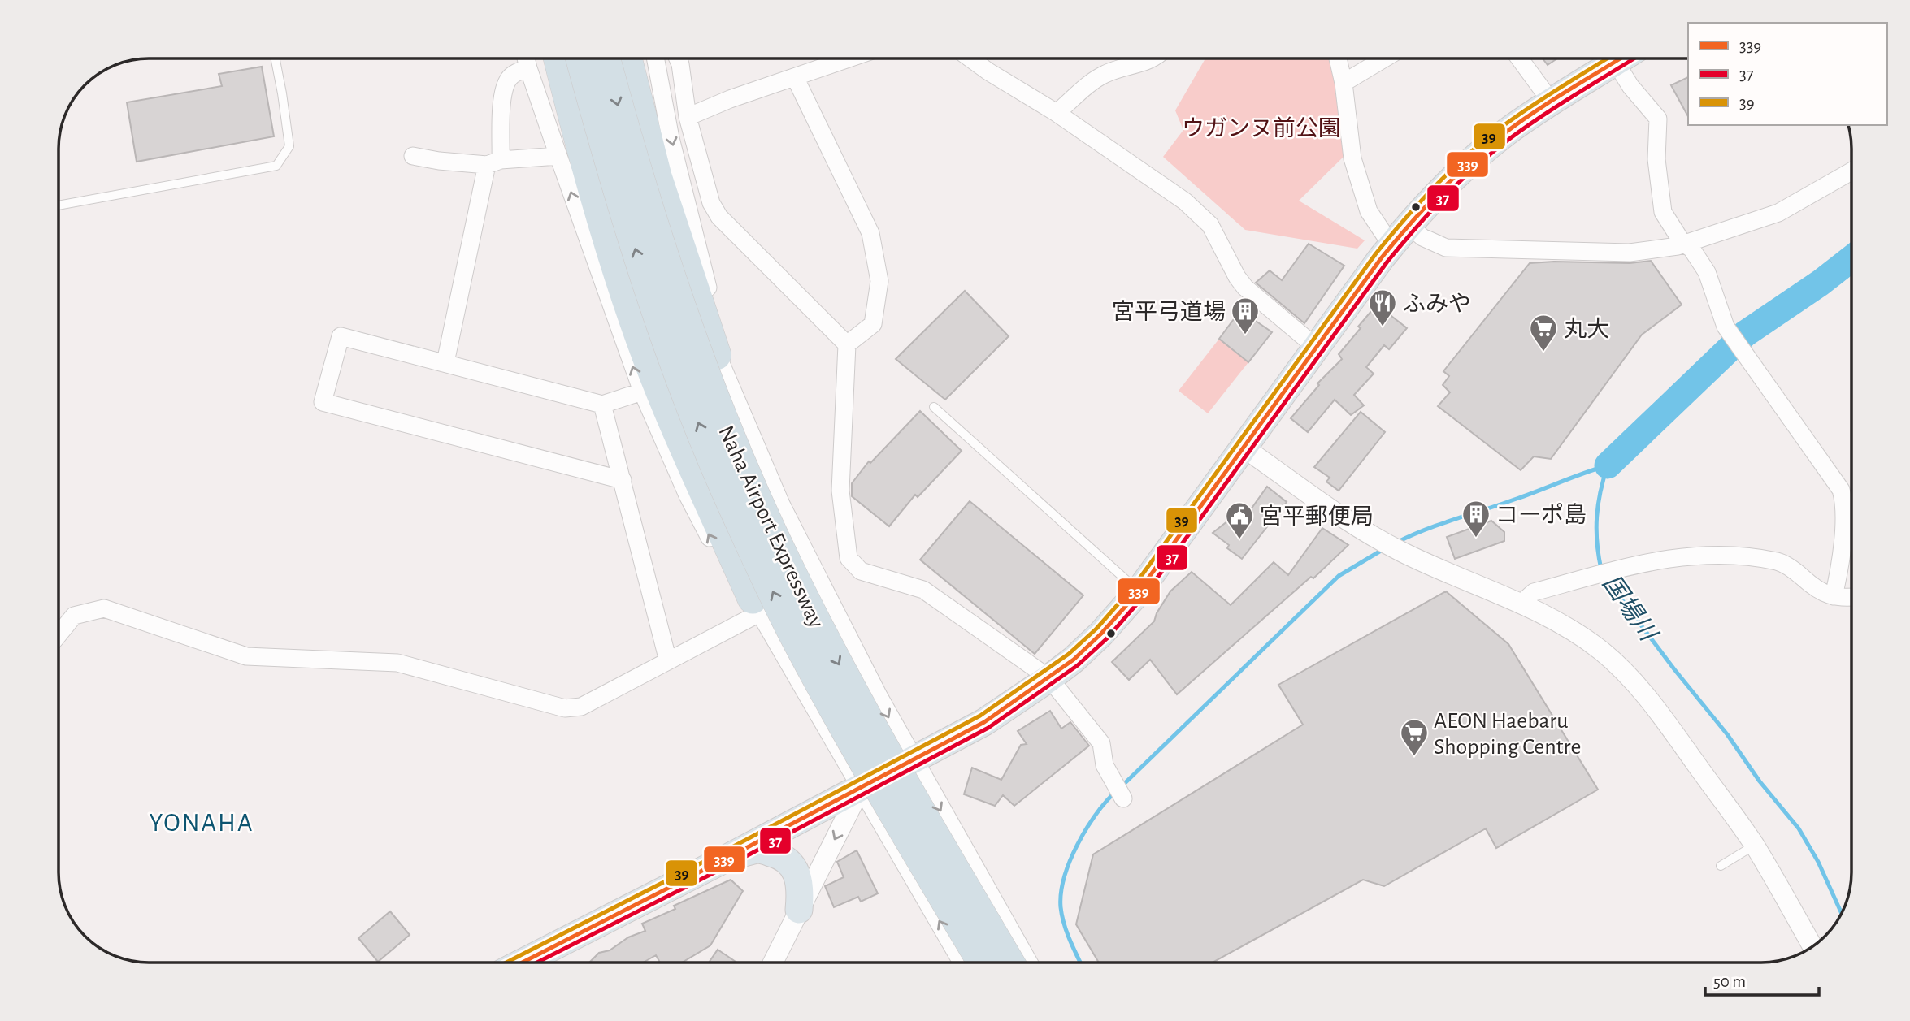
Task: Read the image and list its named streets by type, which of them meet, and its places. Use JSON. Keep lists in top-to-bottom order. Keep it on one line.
{"streets":{"highway":["Naha Airport Expressway"]},"districts":["YONAHA"],"water":["国場川"],"parks":["ウガンヌ前公園"],"places":{"restaurant":["ふみや"],"building":["宮平弓道場","コーポ島"],"supermarket":["丸大","AEON Haebaru Shopping Centre"],"public building":["宮平郵便局"]},"lines":["transit line 339","transit line 37","transit line 39"],"legend":["339","37","39"],"scale_bar":"50 m"}
